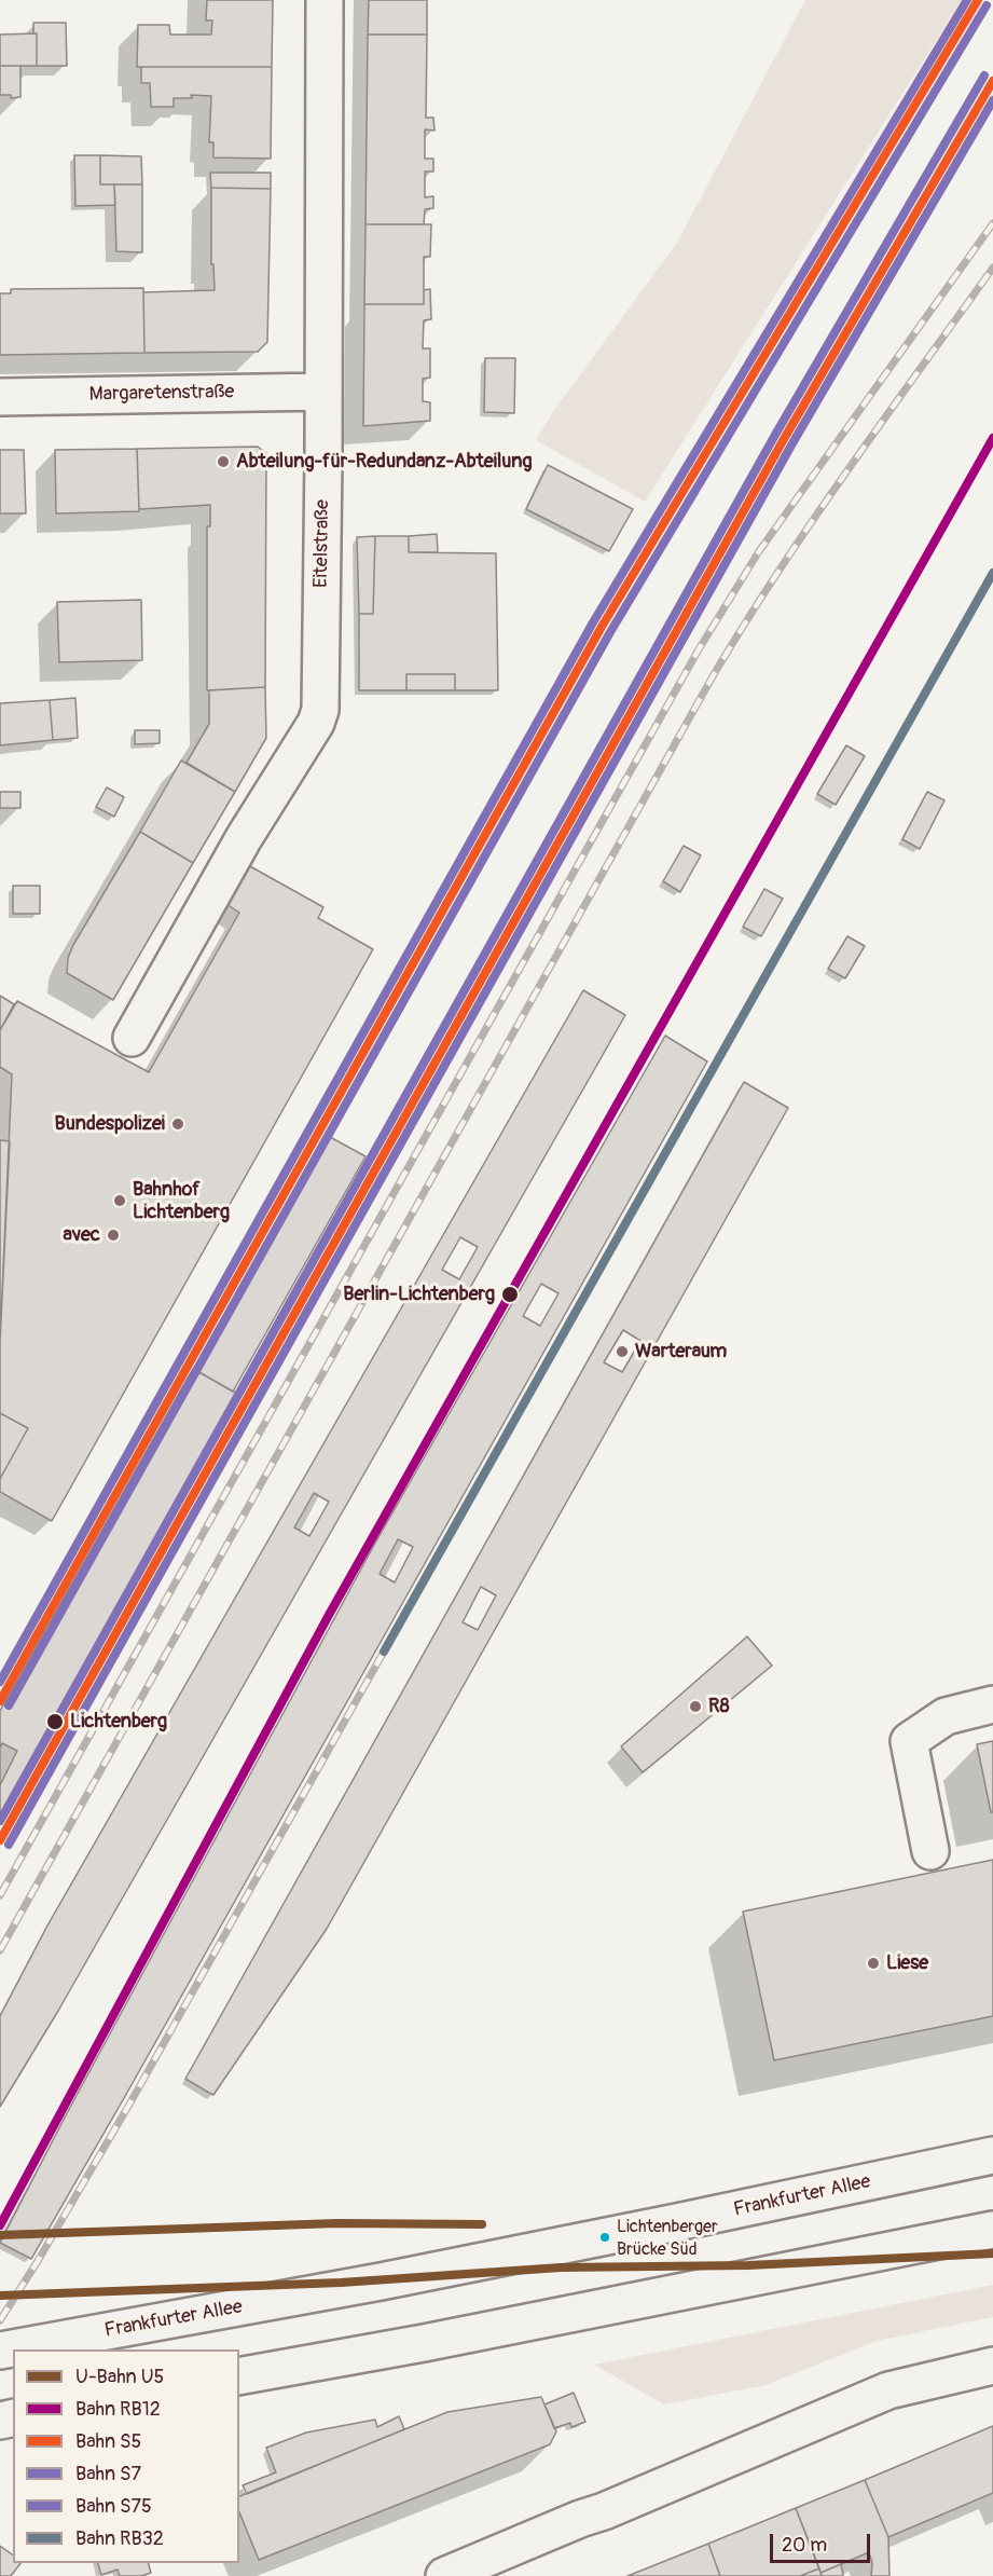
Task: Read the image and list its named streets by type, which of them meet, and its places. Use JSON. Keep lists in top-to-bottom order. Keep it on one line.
{"streets":{"street":["Margaretenstraße","Eitelstraße","Frankfurter Allee"]},"crossings":[["Margaretenstraße","Eitelstraße"]],"places":["Abteilung-für-Redundanz-Abteilung","Bundespolizei","Bahnhof Lichtenberg","avec","Berlin-Lichtenberg","Warteraum","R8","Lichtenberg","Liese","Lichtenberger Brücke Süd"],"lines":["rail line S5","rail line S75","rail line S7","rail line RB12","rail line RB32","metro line U5"],"legend":["U-Bahn U5","Bahn RB12","Bahn S5","Bahn S7","Bahn S75","Bahn RB32"],"scale_bar":"20 m"}
